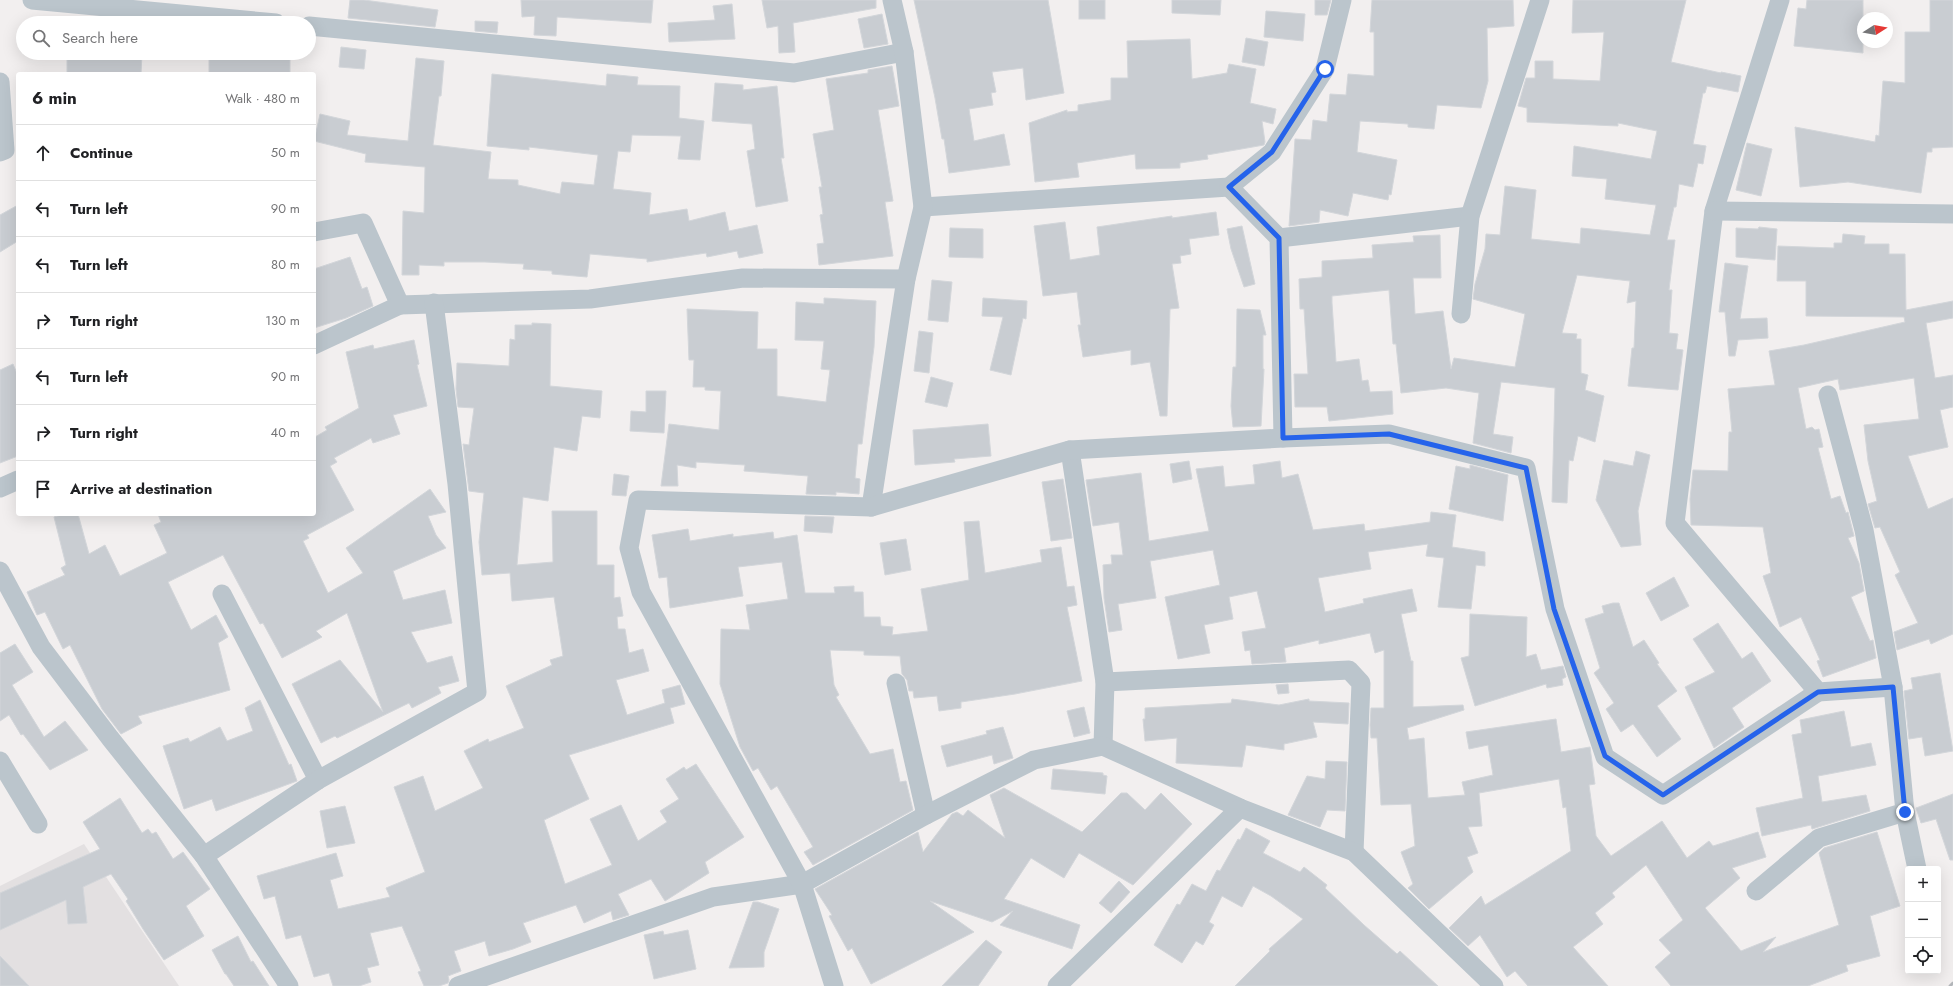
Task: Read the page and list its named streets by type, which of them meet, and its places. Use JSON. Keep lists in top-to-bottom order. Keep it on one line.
{"north":"right","page":{"search":"Search here","heading":["6 min","Walk · 480 m"],"list":[["Continue","50 m"],["Turn left","90 m"],["Turn left","80 m"],["Turn right","130 m"],["Turn left","90 m"],["Turn right","40 m"],"Arrive at destination"],"map_buttons":["+","−"]}}
